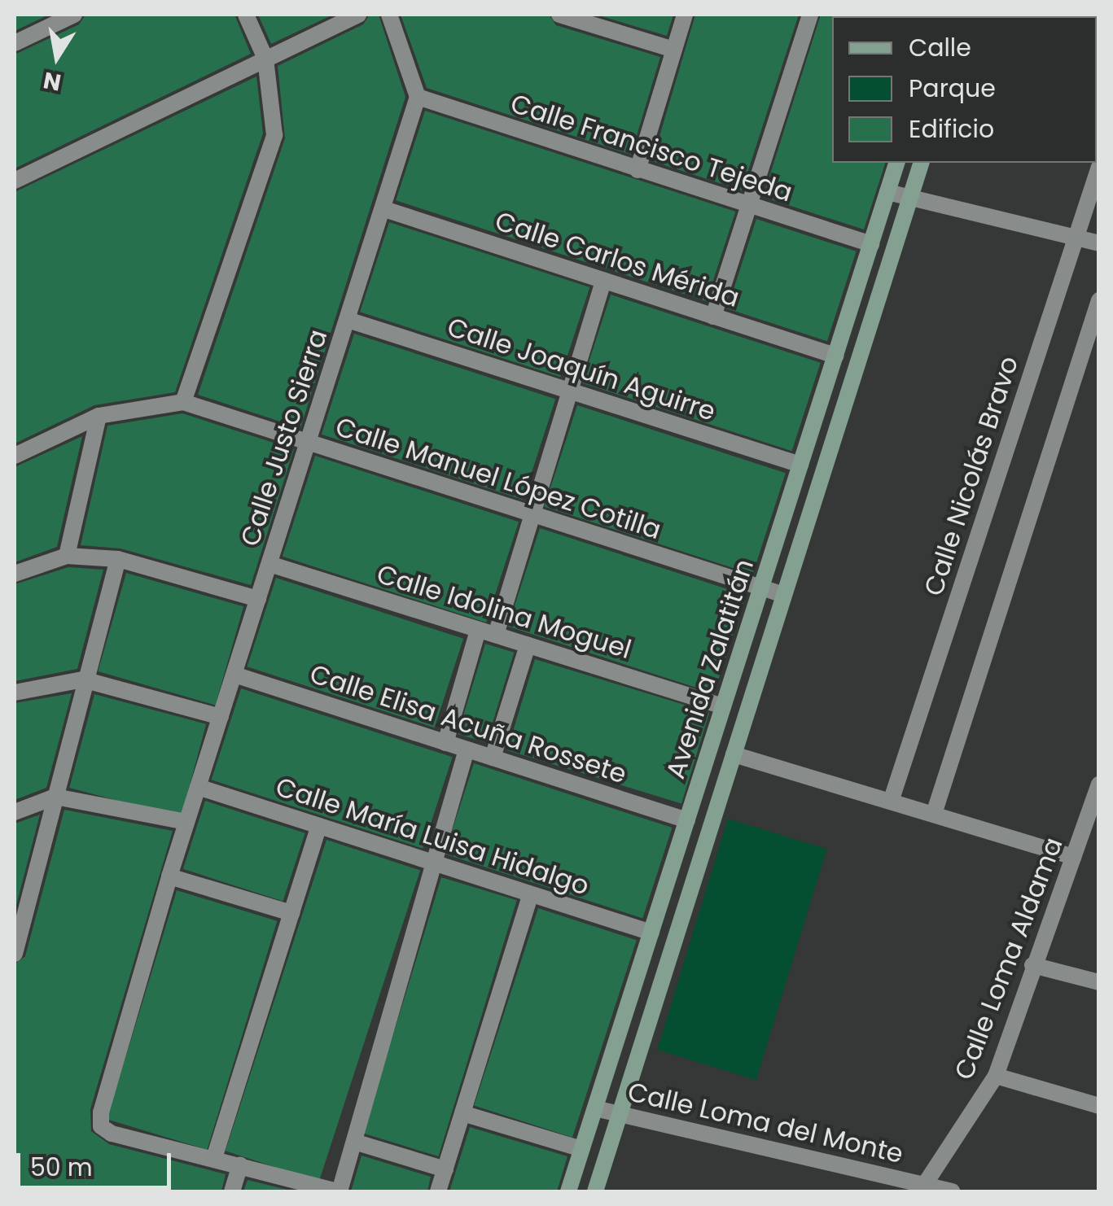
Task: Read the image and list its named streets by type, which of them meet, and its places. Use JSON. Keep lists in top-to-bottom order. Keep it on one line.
{"streets":{"street":["Calle Francisco Tejeda","Calle Carlos Mérida","Calle Joaquín Aguirre","Calle Justo Sierra","Calle Nicolás Bravo","Calle Manuel López Cotilla","Calle Idolina Moguel","Avenida Zalatitán","Calle Elisa Acuña Rossete","Calle María Luisa Hidalgo","Calle Loma Aldama","Calle Loma del Monte"]},"crossings":[["Calle Francisco Tejeda","Calle Justo Sierra"],["Calle Francisco Tejeda","Avenida Zalatitán"],["Calle Carlos Mérida","Calle Justo Sierra"],["Calle Carlos Mérida","Avenida Zalatitán"],["Calle Joaquín Aguirre","Calle Justo Sierra"],["Calle Joaquín Aguirre","Avenida Zalatitán"],["Calle Justo Sierra","Calle Manuel López Cotilla"],["Calle Justo Sierra","Calle Idolina Moguel"],["Calle Justo Sierra","Calle Elisa Acuña Rossete"],["Calle Justo Sierra","Calle María Luisa Hidalgo"],["Calle Manuel López Cotilla","Avenida Zalatitán"],["Calle Idolina Moguel","Avenida Zalatitán"],["Avenida Zalatitán","Calle Elisa Acuña Rossete"],["Avenida Zalatitán","Calle María Luisa Hidalgo"],["Avenida Zalatitán","Calle Loma del Monte"],["Calle Loma Aldama","Calle Loma del Monte"]],"legend":["Calle","Parque","Edificio"],"scale_bar":"50 m","north":"bottom"}
